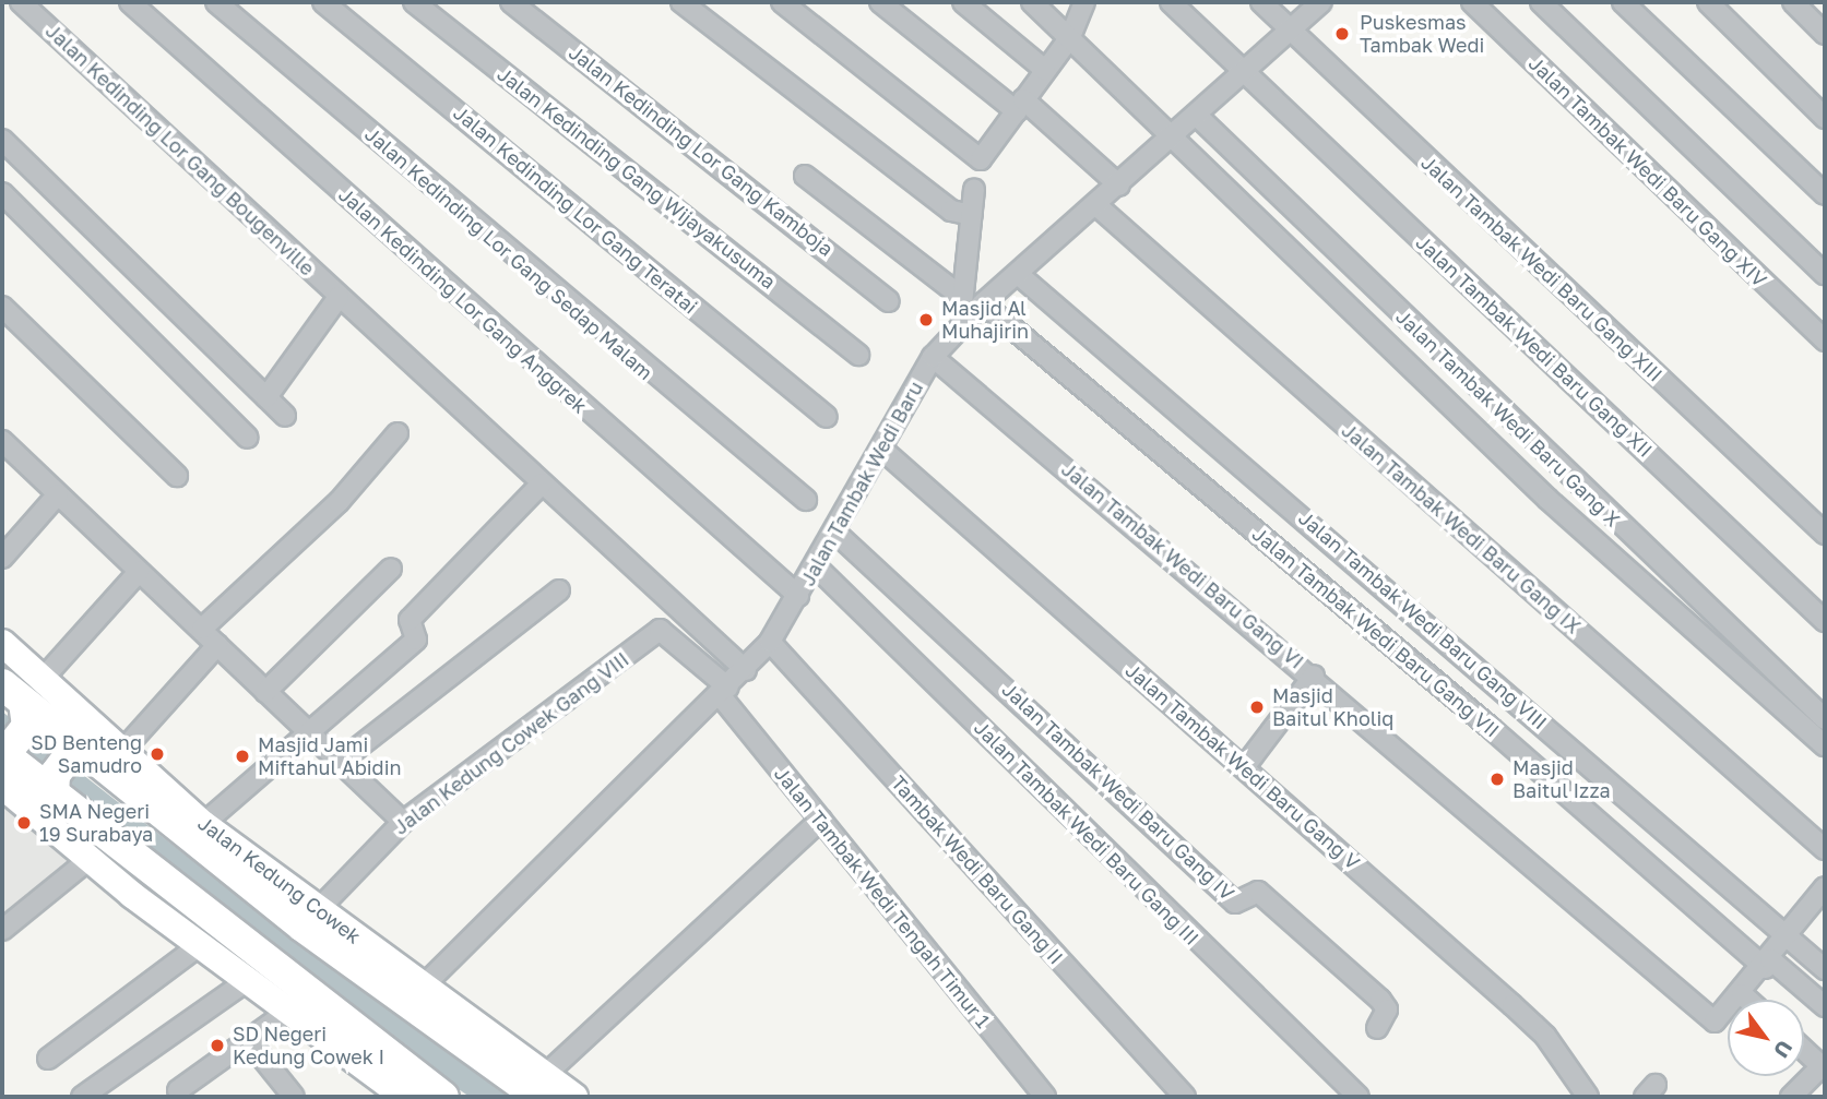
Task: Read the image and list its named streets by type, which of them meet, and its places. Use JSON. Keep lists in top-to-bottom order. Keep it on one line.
{"streets":{"highway":["Jalan Kedung Cowek"],"street":["Jalan Kedinding Lor Gang Bougenville","Jalan Kedinding Lor Gang Kamboja","Jalan Tambak Wedi Baru Gang XIV","Jalan Kedinding Gang Wijayakusuma","Jalan Kedinding Lor Gang Teratai","Jalan Kedinding Lor Gang Sedap Malam","Jalan Tambak Wedi Baru Gang XIII","Jalan Kedinding Lor Gang Anggrek","Jalan Tambak Wedi Baru Gang XII","Jalan Tambak Wedi Baru Gang X","Jalan Tambak Wedi Baru","Jalan Tambak Wedi Baru Gang IX","Jalan Tambak Wedi Baru Gang VI","Jalan Tambak Wedi Baru Gang VIII","Jalan Tambak Wedi Baru Gang VII","Jalan Kedung Cowek Gang VIII","Jalan Tambak Wedi Baru Gang V","Jalan Tambak Wedi Baru Gang IV","Jalan Tambak Wedi Baru Gang III","Tambak Wedi Baru Gang II","Jalan Tambak Wedi Tengah Timur 1"]},"crossings":[["Jalan Kedinding Lor Gang Bougenville","Jalan Tambak Wedi Baru"],["Jalan Tambak Wedi Baru Gang XIII","Jalan Tambak Wedi Baru"],["Jalan Kedinding Lor Gang Anggrek","Jalan Tambak Wedi Baru"],["Jalan Tambak Wedi Baru Gang XII","Jalan Tambak Wedi Baru"],["Jalan Tambak Wedi Baru Gang X","Jalan Tambak Wedi Baru"],["Jalan Tambak Wedi Baru","Jalan Tambak Wedi Baru Gang IX"],["Jalan Tambak Wedi Baru","Jalan Tambak Wedi Baru Gang VI"],["Jalan Tambak Wedi Baru","Jalan Tambak Wedi Baru Gang VIII"],["Jalan Tambak Wedi Baru","Jalan Tambak Wedi Baru Gang VII"],["Jalan Tambak Wedi Baru","Jalan Tambak Wedi Baru Gang V"],["Jalan Tambak Wedi Baru","Jalan Tambak Wedi Baru Gang IV"],["Jalan Tambak Wedi Baru","Jalan Tambak Wedi Baru Gang III"],["Jalan Tambak Wedi Baru","Tambak Wedi Baru Gang II"],["Jalan Tambak Wedi Baru","Jalan Kedung Cowek"],["Jalan Tambak Wedi Baru","Jalan Tambak Wedi Tengah Timur 1"],["Jalan Kedung Cowek Gang VIII","Jalan Kedung Cowek"],["Jalan Kedung Cowek Gang VIII","Jalan Tambak Wedi Tengah Timur 1"]],"places":["Puskesmas Tambak Wedi","Masjid Al Muhajirin","Masjid Baitul Kholiq","SD Benteng Samudro","Masjid Jami Miftahul Abidin","Masjid Baitul Izza","SMA Negeri 19 Surabaya","SD Negeri Kedung Cowek I"],"north":"bottom right"}
